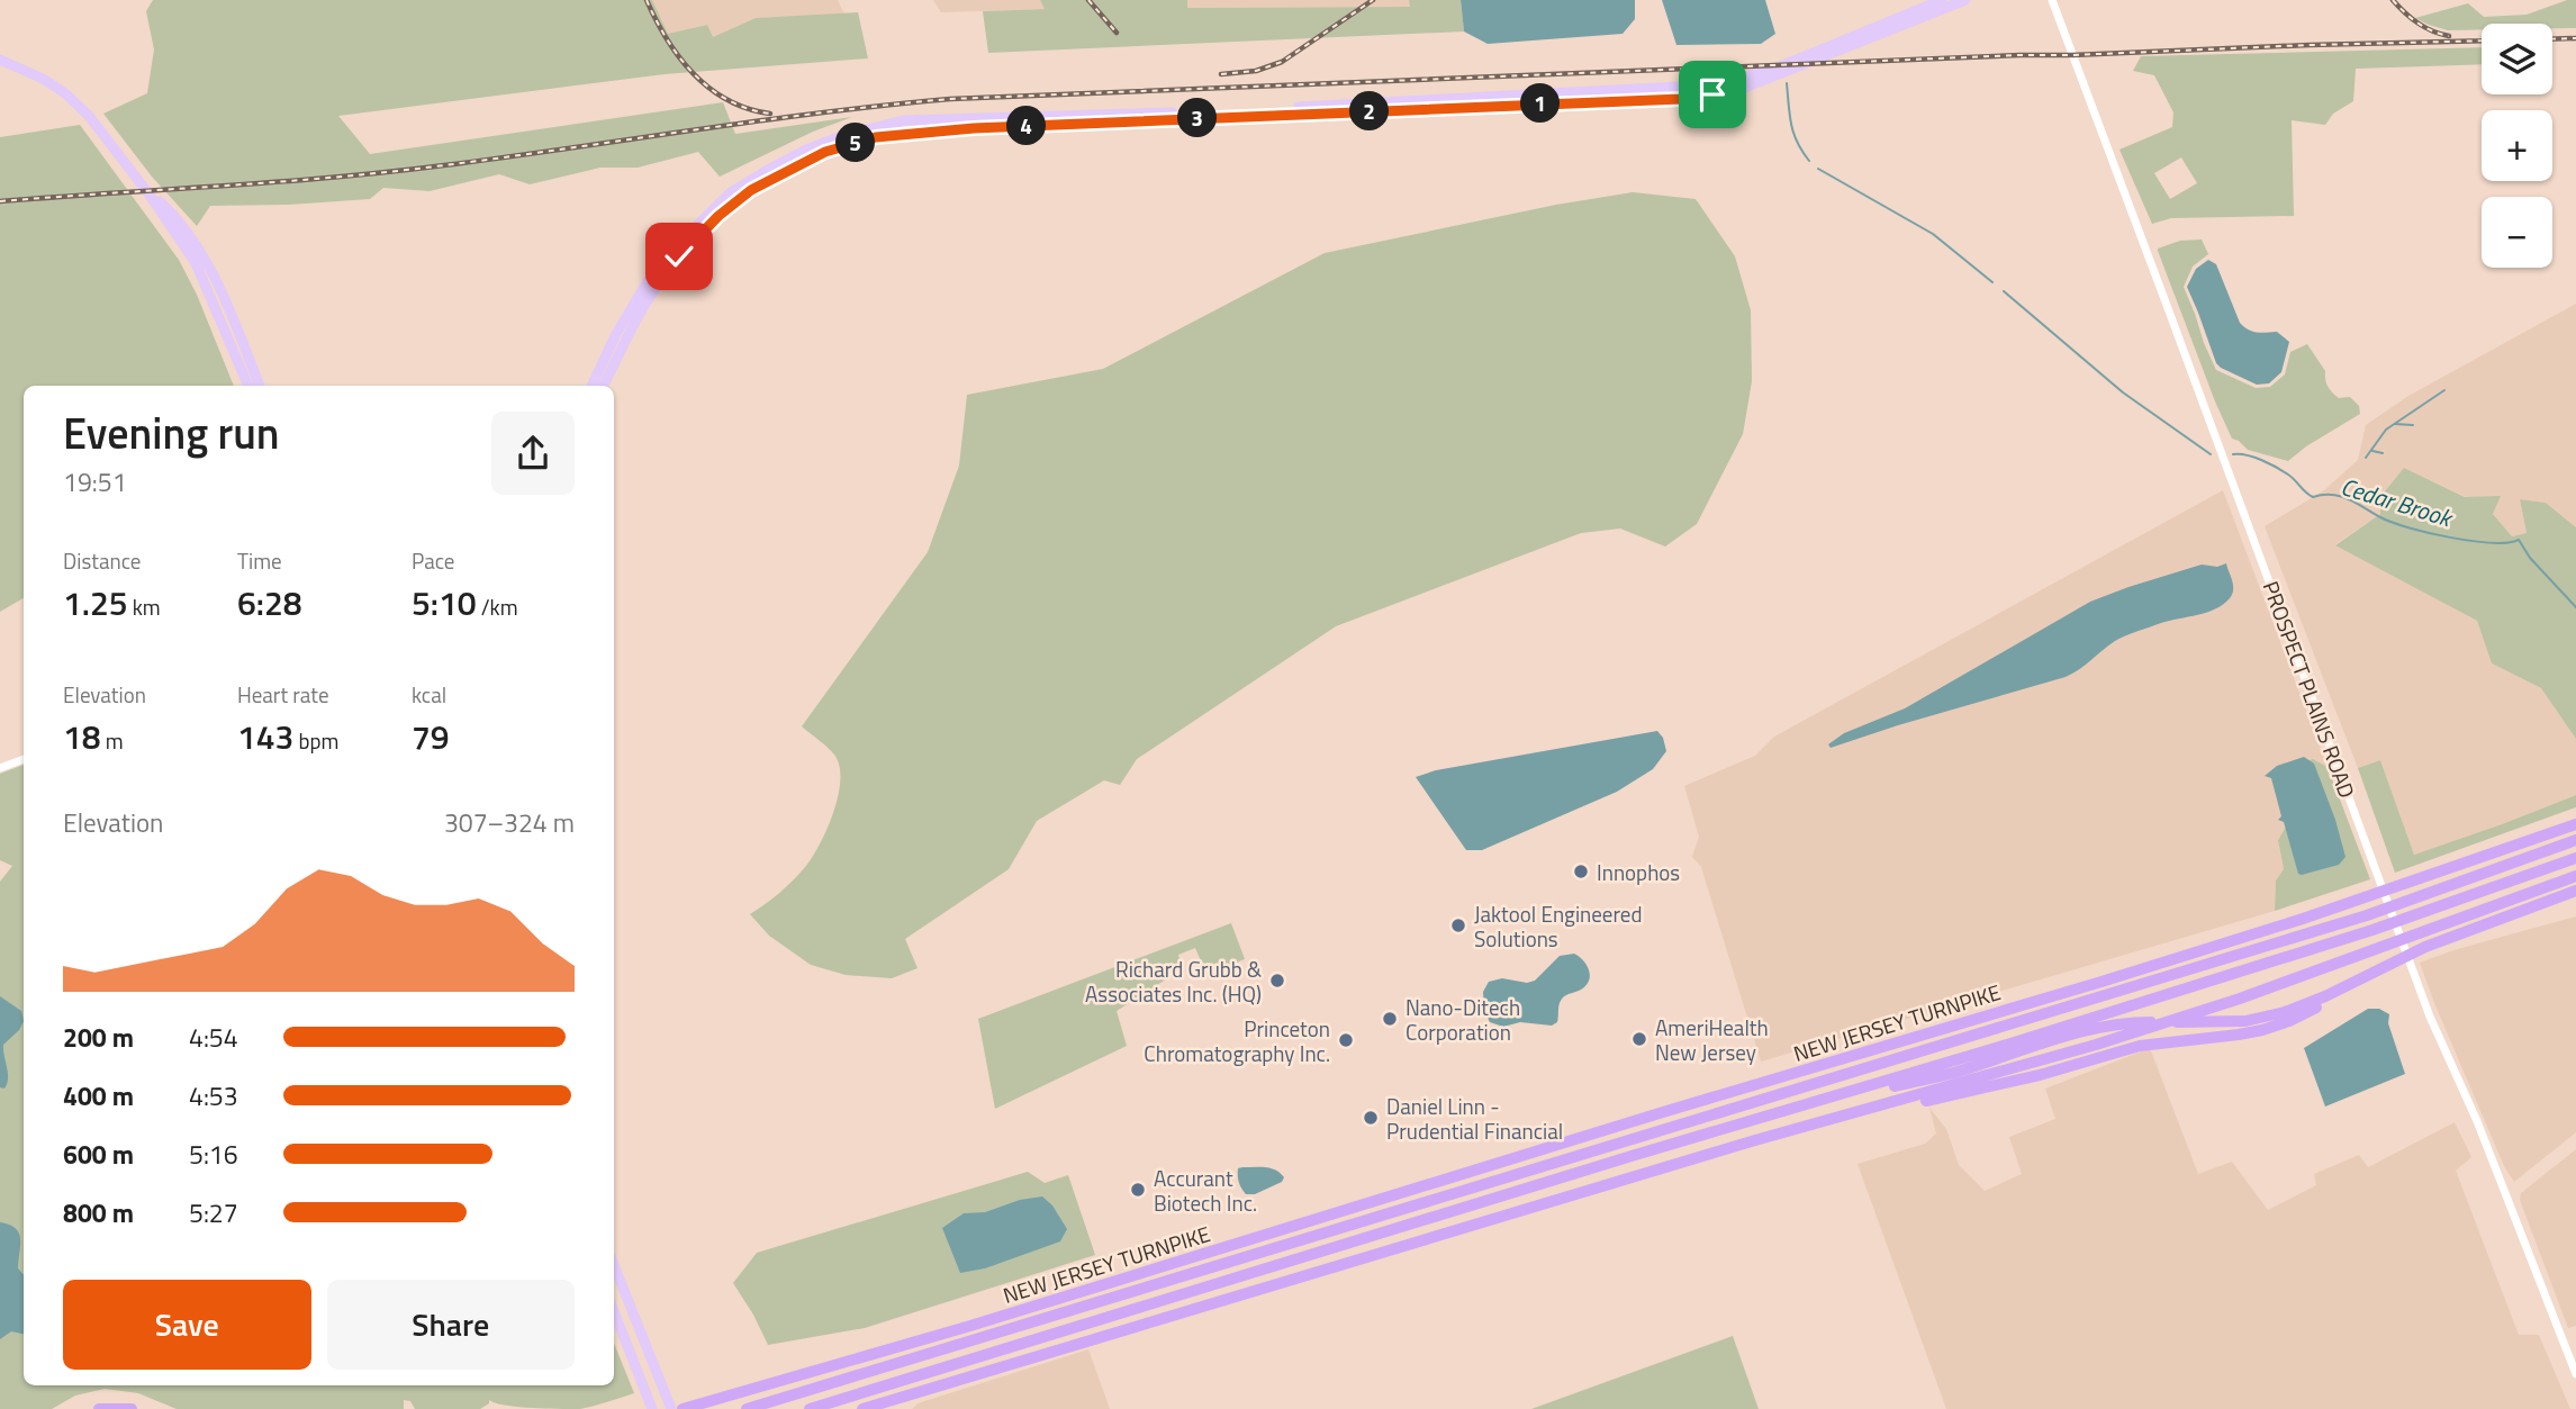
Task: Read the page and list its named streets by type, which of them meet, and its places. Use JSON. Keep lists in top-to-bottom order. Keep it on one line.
{"streets":{"highway":["NEW JERSEY TURNPIKE"],"street":["PROSPECT PLAINS ROAD"]},"water":["Cedar Brook"],"places":["Innophos","Jaktool Engineered Solutions","Richard Grubb & Associates Inc. (HQ)","Nano-Ditech Corporation","AmeriHealth New Jersey","Princeton Chromatography Inc.","Daniel Linn - Prudential Financial","Accurant Biotech Inc."],"page":{"map_buttons":["+","−"],"pins":["1","2","3","4","5"],"heading":["Evening run","19:51"],"stats":[["Distance","1.25 km"],["Time","6:28"],["Pace","5:10 /km"],["Elevation","18 m"],["Heart rate","143 bpm"],["kcal","79"]],"chart":["Elevation","307–324 m"],"list":[{"name":"200 m","note":"4:54"},{"name":"400 m","note":"4:53"},{"name":"600 m","note":"5:16"},{"name":"800 m","note":"5:27"}],"buttons":["Save","Share"]}}
